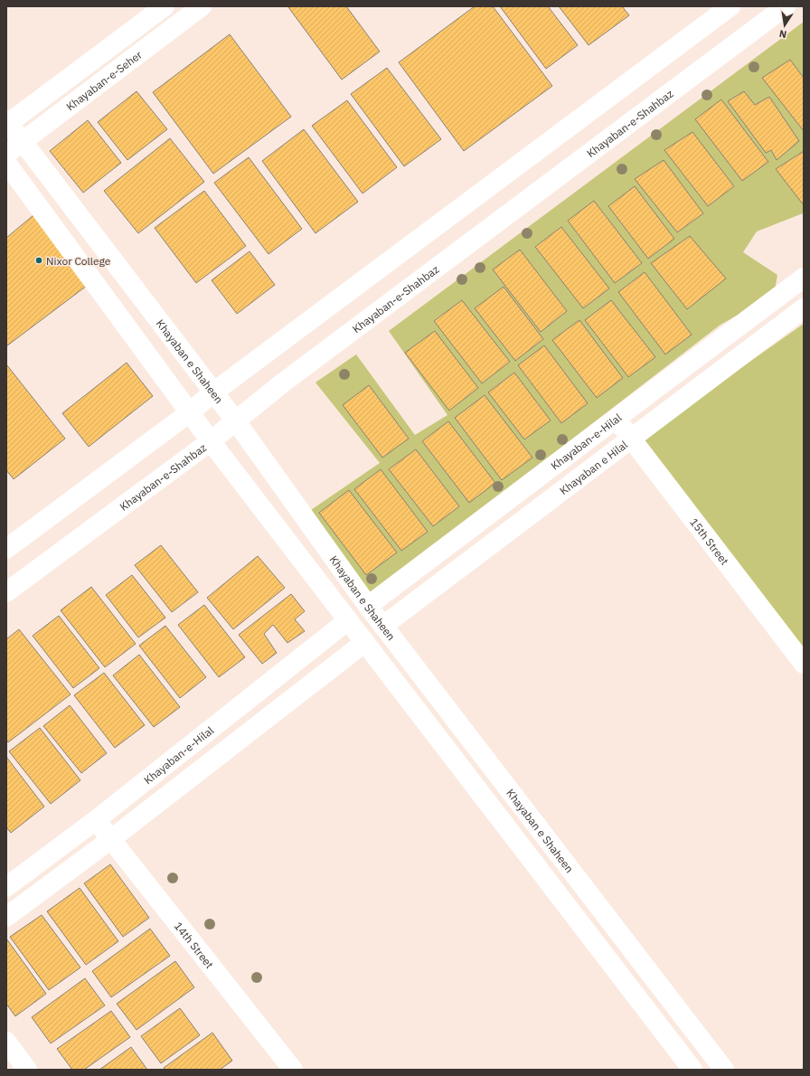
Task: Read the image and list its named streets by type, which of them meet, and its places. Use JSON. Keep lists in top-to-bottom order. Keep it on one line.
{"streets":{"main road":["Khayaban-e-Seher","Khayaban-e-Shahbaz","Khayaban e Shaheen","Khayaban-e-Hilal","Khayaban e Hilal","15th Street","14th Street"]},"crossings":[["Khayaban-e-Seher","Khayaban e Shaheen"],["Khayaban-e-Shahbaz","Khayaban e Shaheen"],["Khayaban e Shaheen","Khayaban-e-Hilal"],["Khayaban e Shaheen","Khayaban e Hilal"],["Khayaban-e-Hilal","15th Street"],["Khayaban-e-Hilal","14th Street"],["Khayaban e Hilal","15th Street"]],"places":["Nixor College"],"north":"bottom"}
